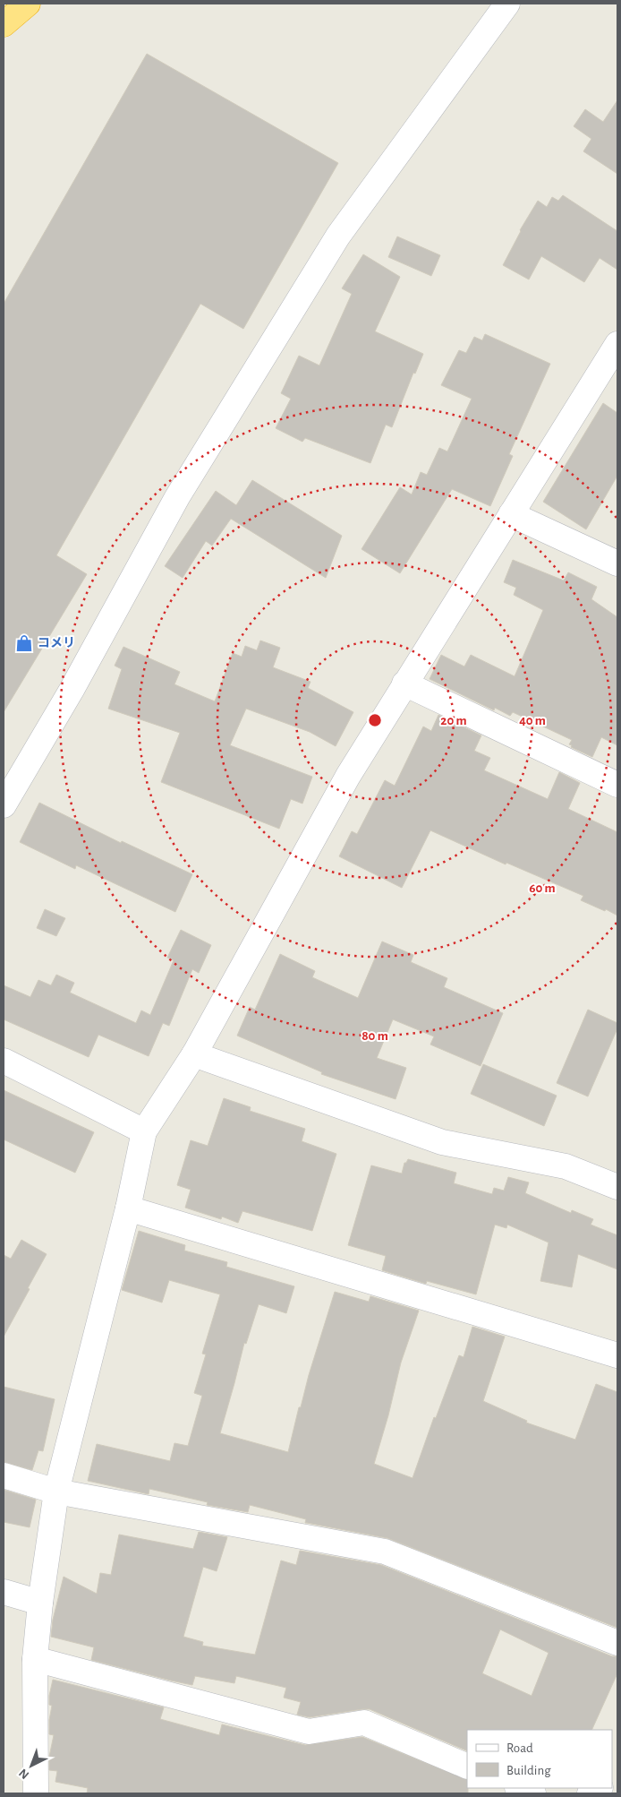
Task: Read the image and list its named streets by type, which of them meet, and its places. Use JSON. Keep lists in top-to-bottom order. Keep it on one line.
{"places":{"shop":["コメリ"]},"legend":["Road","Building"],"north":"bottom left","rings":["20 m","40 m","60 m","80 m"]}
